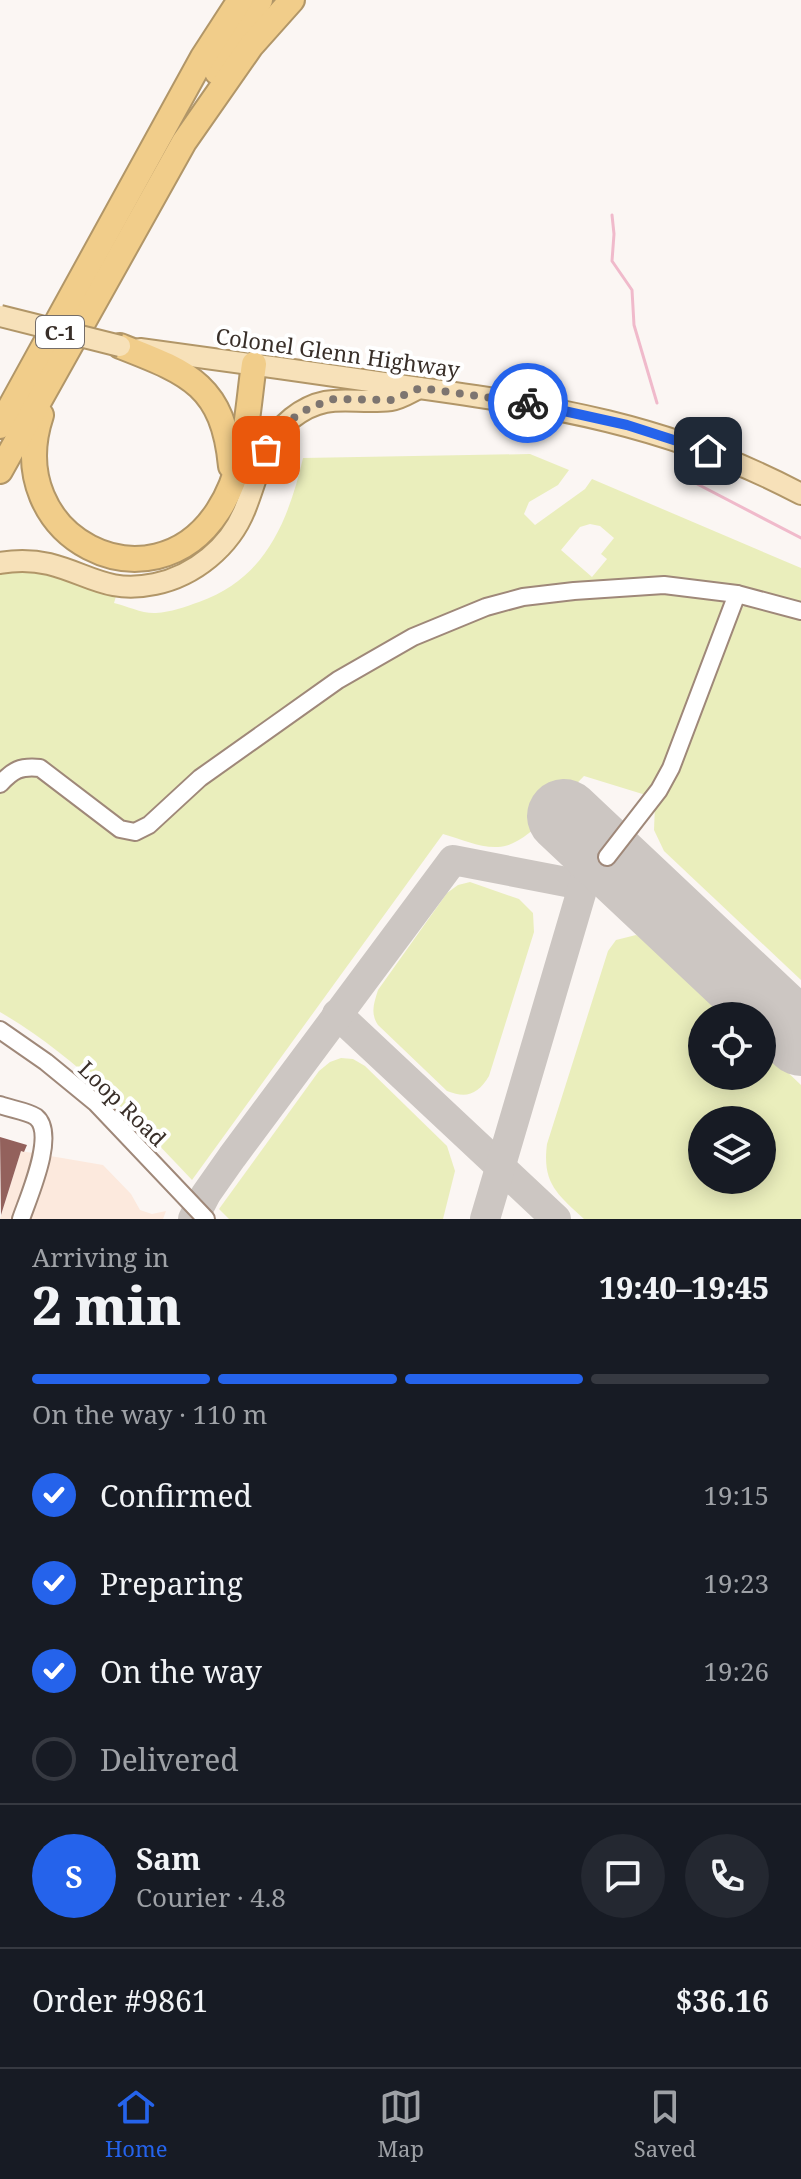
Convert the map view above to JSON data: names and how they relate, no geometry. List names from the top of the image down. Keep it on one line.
{"streets":{"main road":["C-1","Colonel Glenn Highway"],"street":["Loop Road"]},"page":{"heading":["2 min","Arriving in","19:40–19:45"],"panel":["Sam","Courier · 4.8","Order #9861","$36.16"],"bar":"On the way · 110 m","list":[["Confirmed","19:15"],["Preparing","19:23"],["On the way","19:26"],"Delivered"],"round":"S","tabs":["Home","Map","Saved"]}}
